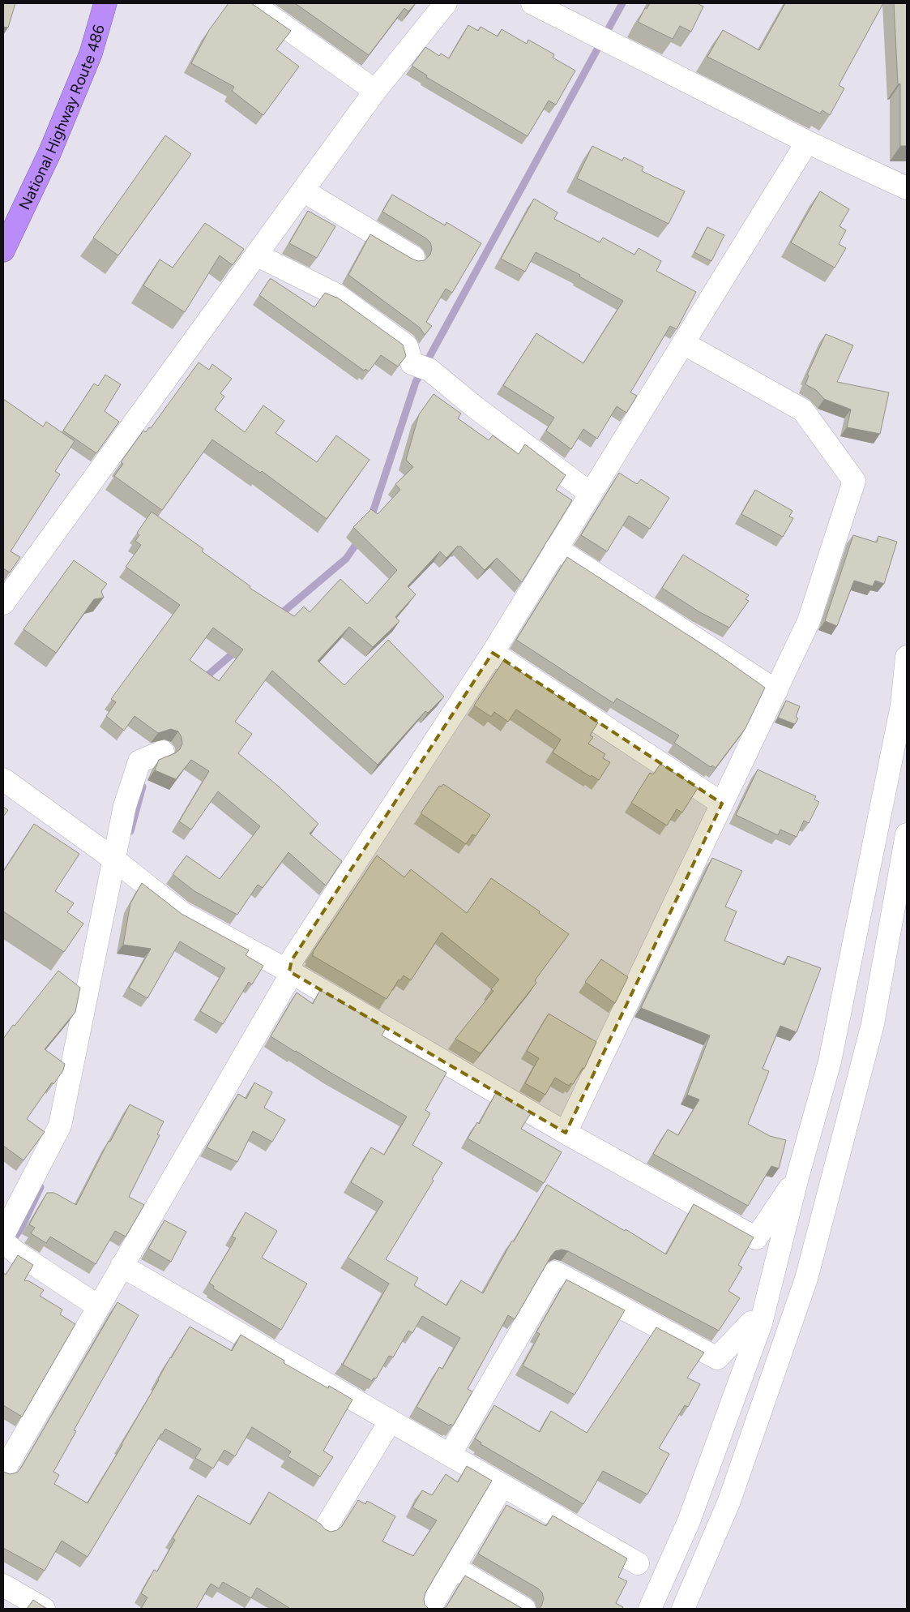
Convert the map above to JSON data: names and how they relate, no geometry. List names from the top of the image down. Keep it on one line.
{"streets":{"highway":["National Highway Route 486"]}}
